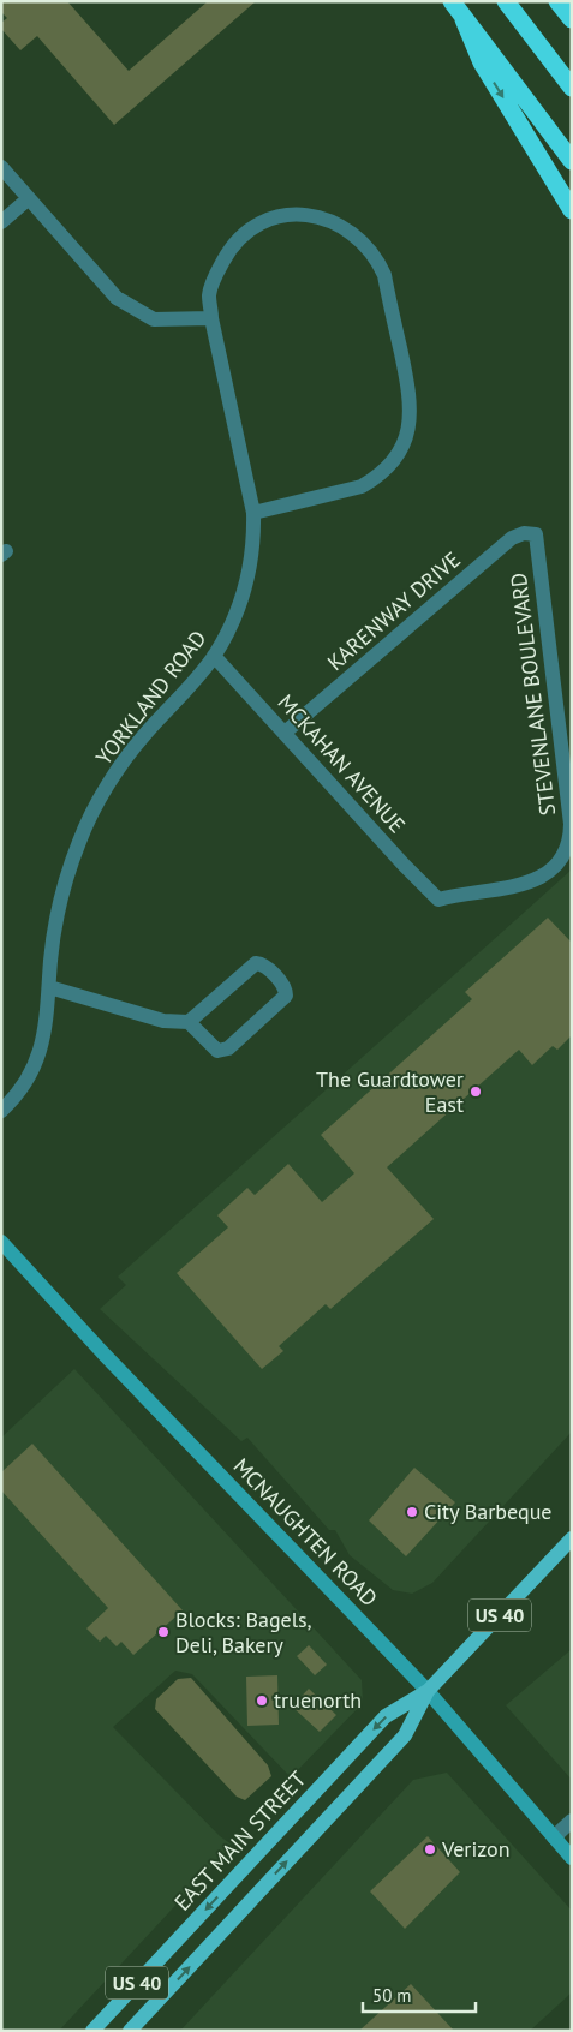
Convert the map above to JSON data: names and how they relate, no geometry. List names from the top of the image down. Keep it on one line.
{"streets":{"main road":["US 40","EAST MAIN STREET"],"street":["KARENWAY DRIVE","STEVENLANE BOULEVARD","YORKLAND ROAD","MCKAHAN AVENUE","MCNAUGHTEN ROAD"]},"crossings":[["KARENWAY DRIVE","STEVENLANE BOULEVARD"],["KARENWAY DRIVE","MCKAHAN AVENUE"],["STEVENLANE BOULEVARD","MCKAHAN AVENUE"],["YORKLAND ROAD","MCKAHAN AVENUE"],["MCNAUGHTEN ROAD","EAST MAIN STREET"]],"places":["The Guardtower East","City Barbeque","Blocks: Bagels, Deli, Bakery","truenorth","Verizon"],"scale_bar":"50 m"}
